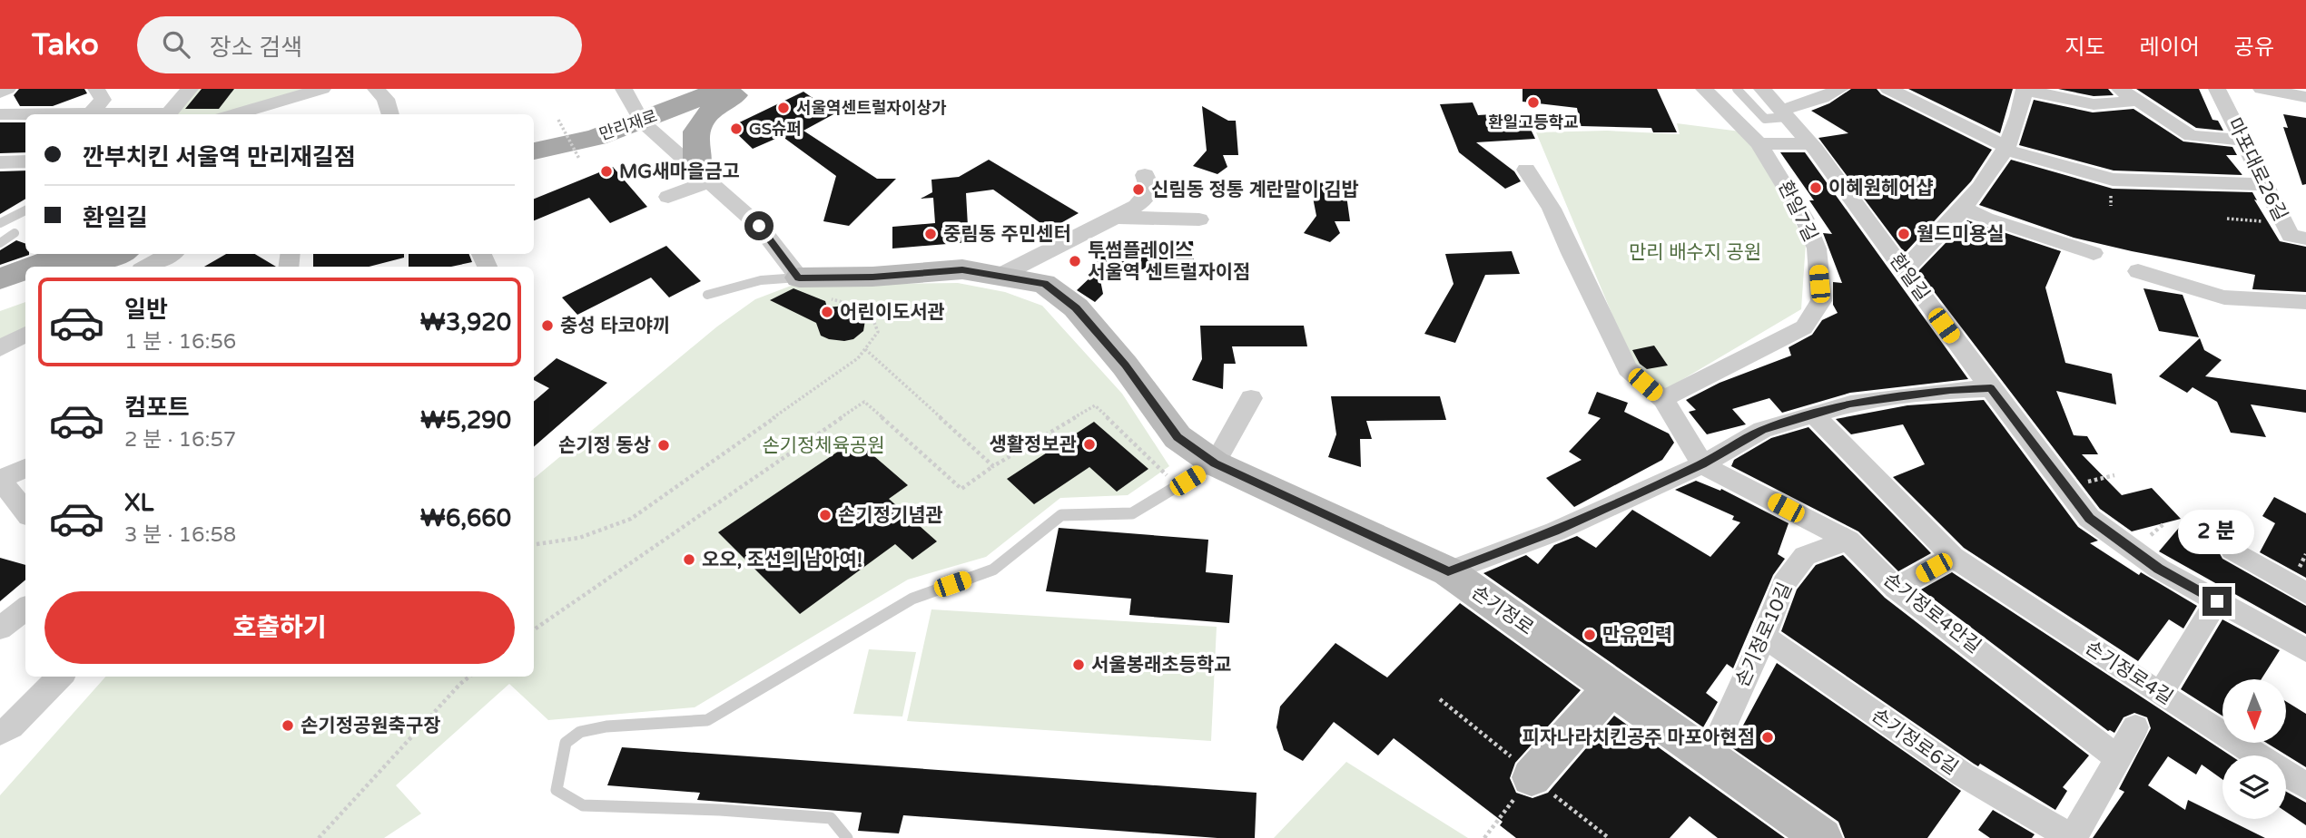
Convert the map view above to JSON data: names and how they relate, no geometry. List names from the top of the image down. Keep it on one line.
{"streets":{"main road":["만리재로"],"street":["마포대로26길","환일7길","환일길","손기정로","손기정로4안길","손기정로10길","손기정로4길","손기정로6길"]},"crossings":[["손기정로","손기정로10길"],["손기정로4안길","손기정로10길"],["손기정로4안길","손기정로6길"],["손기정로10길","손기정로6길"]],"parks":["만리 배수지 공원","손기정체육공원"],"places":["환일고등학교","서울역센트럴자이상가","GS슈퍼","MG새마을금고","이혜원헤어샵","신림동 정통 계란말이 김밥","중림동 주민센터","월드미용실","투썸플레이스 서울역 센트럴자이점","어린이도서관","충성 타코야끼","생활정보관","손기정 동상","손기정기념관","오오, 조선의 남아여!","만유인력","서울봉래초등학교","손기정공원축구장","피자나라치킨공주 마포아현점"],"north":"bottom","page":{"header":"Tako","search":"장소 검색","nav":["지도","레이어","공유"],"banner":["깐부치킨 서울역 만리재길점","환일길"],"list":[{"name":"일반","note":"1 분 · 16:56","value":"₩3,920"},{"name":"컴포트","note":"2 분 · 16:57","value":"₩5,290"},{"name":"XL","note":"3 분 · 16:58","value":"₩6,660"}],"bubble":"2 분","buttons":"호출하기"}}
